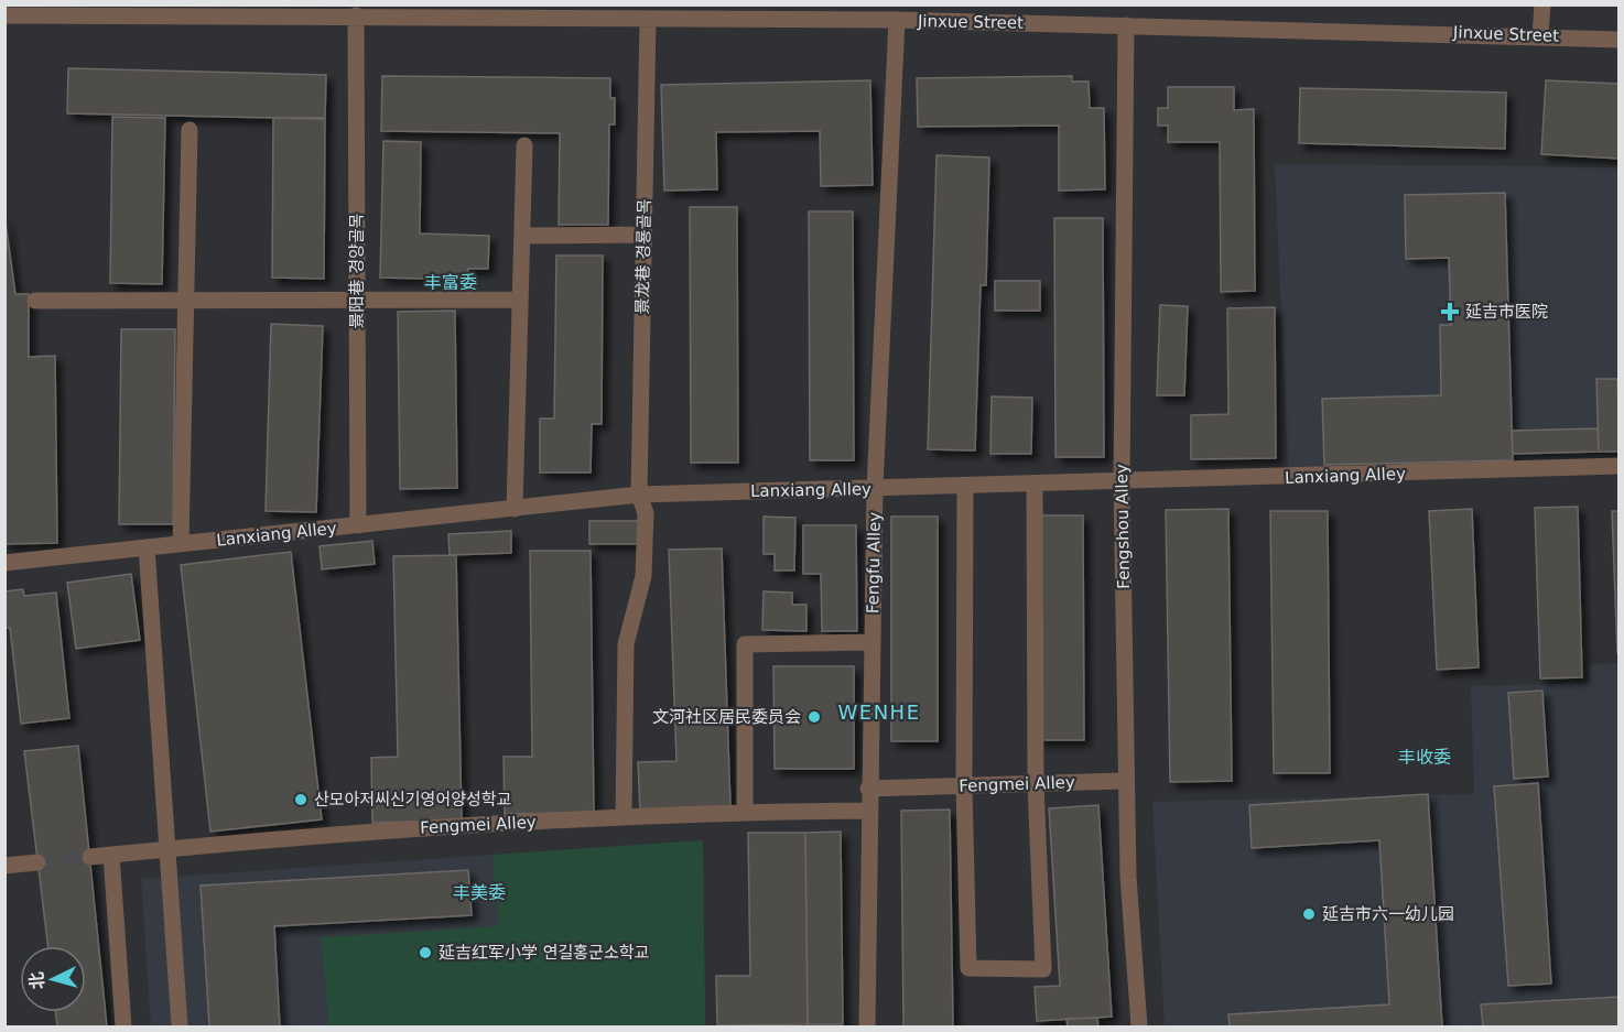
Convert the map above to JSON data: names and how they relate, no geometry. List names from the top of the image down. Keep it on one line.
{"streets":{"street":["Jinxue Street","景龙巷 경룡골목","景阳巷 경양골목","Lanxiang Alley","Fengshou Alley","Fengfu Alley","Fengmei Alley"]},"crossings":[["Jinxue Street","景龙巷 경룡골목"],["Jinxue Street","景阳巷 경양골목"],["Jinxue Street","Fengshou Alley"],["Jinxue Street","Fengfu Alley"],["景龙巷 경룡골목","Lanxiang Alley"],["景龙巷 경룡골목","Fengmei Alley"],["景阳巷 경양골목","Lanxiang Alley"],["Lanxiang Alley","Fengshou Alley"],["Lanxiang Alley","Fengfu Alley"],["Fengshou Alley","Fengmei Alley"],["Fengfu Alley","Fengmei Alley"]],"districts":["丰富委","WENHE","丰收委","丰美委"],"places":{"health":["延吉市医院"],"other":["文河社区居民委员会","산모아저씨신기영어양성학교","延吉市六一幼儿园","延吉红军小学 연길홍군소학교"]},"north":"left"}
